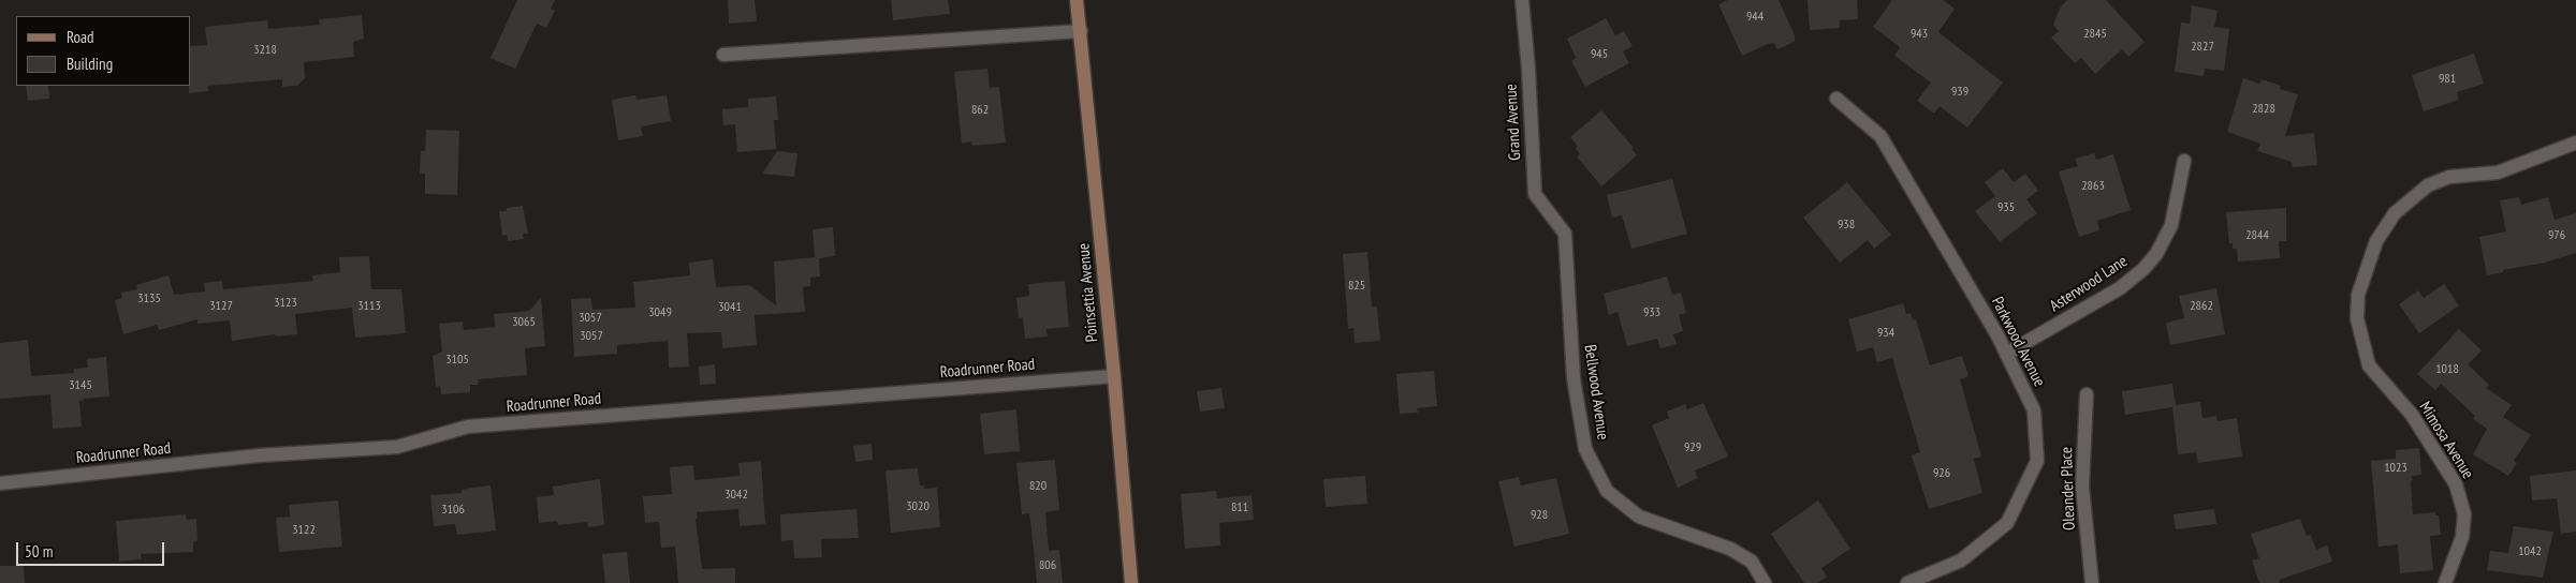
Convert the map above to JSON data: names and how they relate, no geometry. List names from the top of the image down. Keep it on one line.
{"streets":{"street":["Grand Avenue","Asterwood Lane","Poinsettia Avenue","Parkwood Avenue","Roadrunner Road","Bellwood Avenue","Mimosa Avenue","Oleander Place"]},"crossings":[["Grand Avenue","Bellwood Avenue"],["Asterwood Lane","Parkwood Avenue"],["Poinsettia Avenue","Roadrunner Road"]],"house_numbers":["944","943","2845","2827","3218","945","981","939","2828","862","2863","935","938","2844","976","825","3135","3123","3127","3113","2862","3041","3049","933","3057","3065","934","3057","3105","1018","3145","929","1023","926","820","3042","3020","811","3106","928","3122","1042","806"],"legend":["Road","Building"],"scale_bar":"50 m"}
